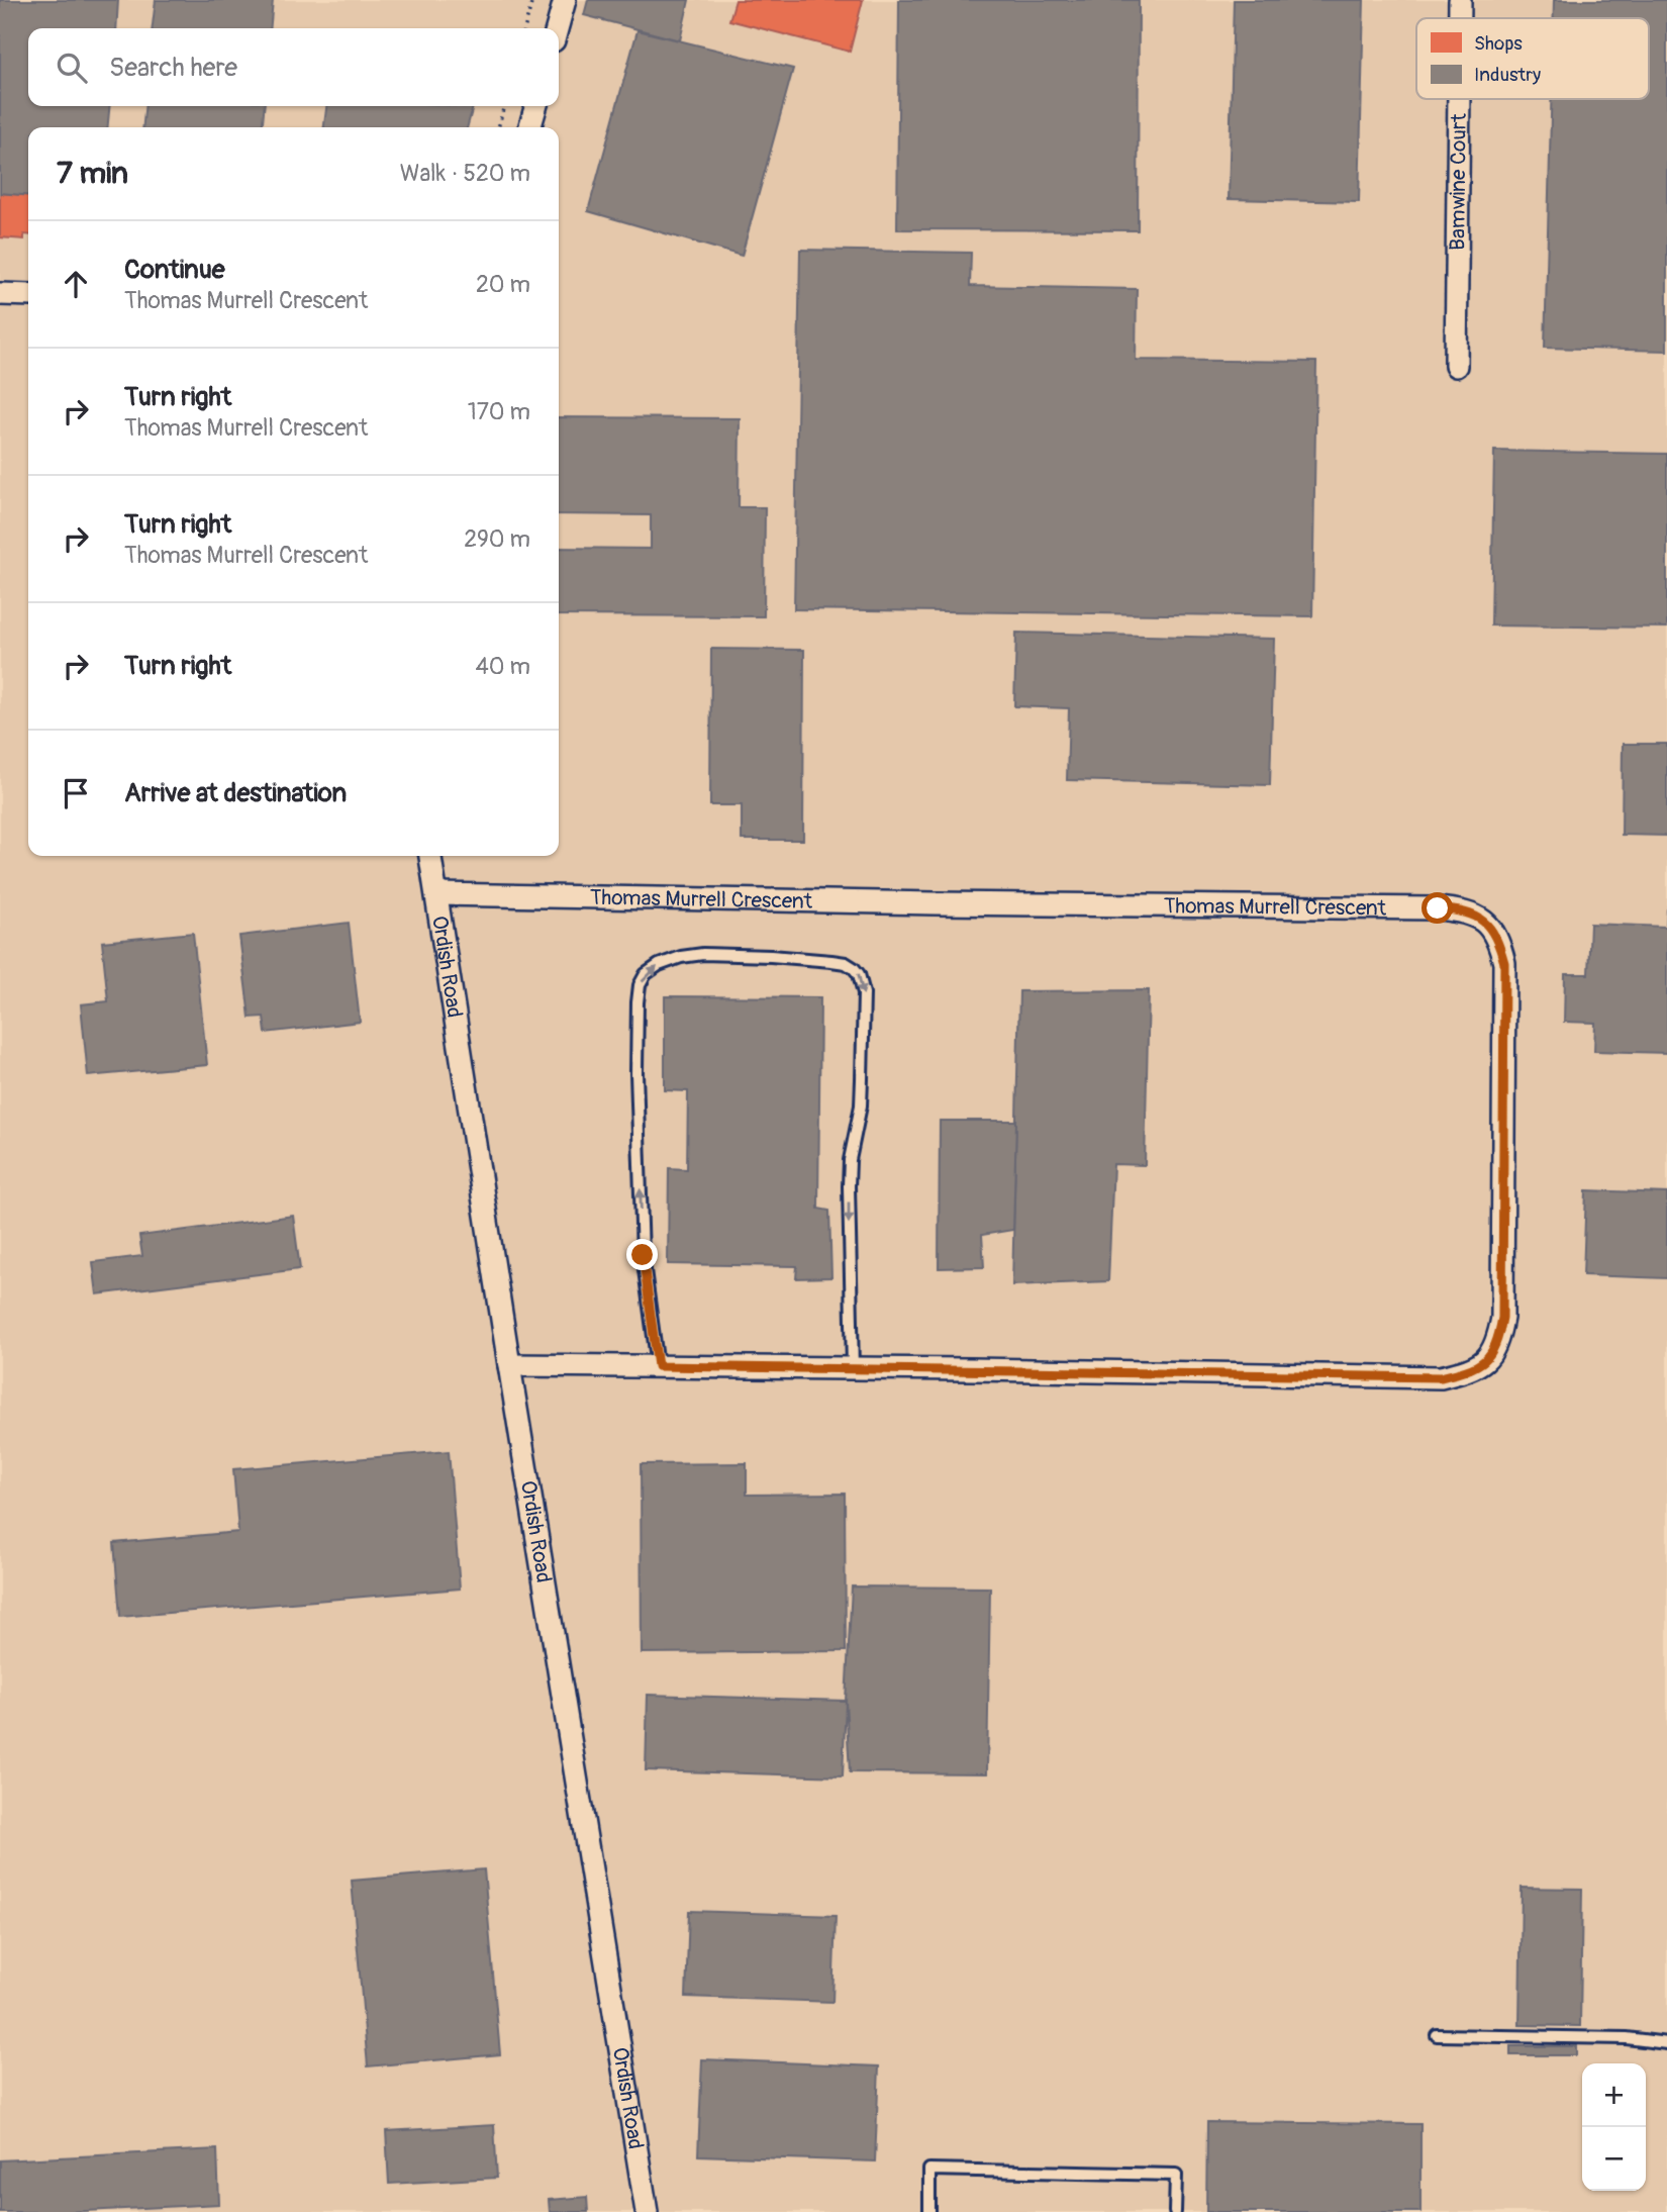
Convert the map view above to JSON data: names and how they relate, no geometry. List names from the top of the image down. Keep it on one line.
{"streets":{"street":["Bamwine Court","Thomas Murrell Crescent","Ordish Road"]},"crossings":[["Thomas Murrell Crescent","Ordish Road"]],"legend":["Shops","Industry"],"page":{"search":"Search here","heading":["7 min","Walk · 520 m"],"list":[["Continue","Thomas Murrell Crescent","20 m"],["Turn right","Thomas Murrell Crescent","170 m"],["Turn right","Thomas Murrell Crescent","290 m"],["Turn right","40 m"],"Arrive at destination"],"map_buttons":["+","−"]}}
